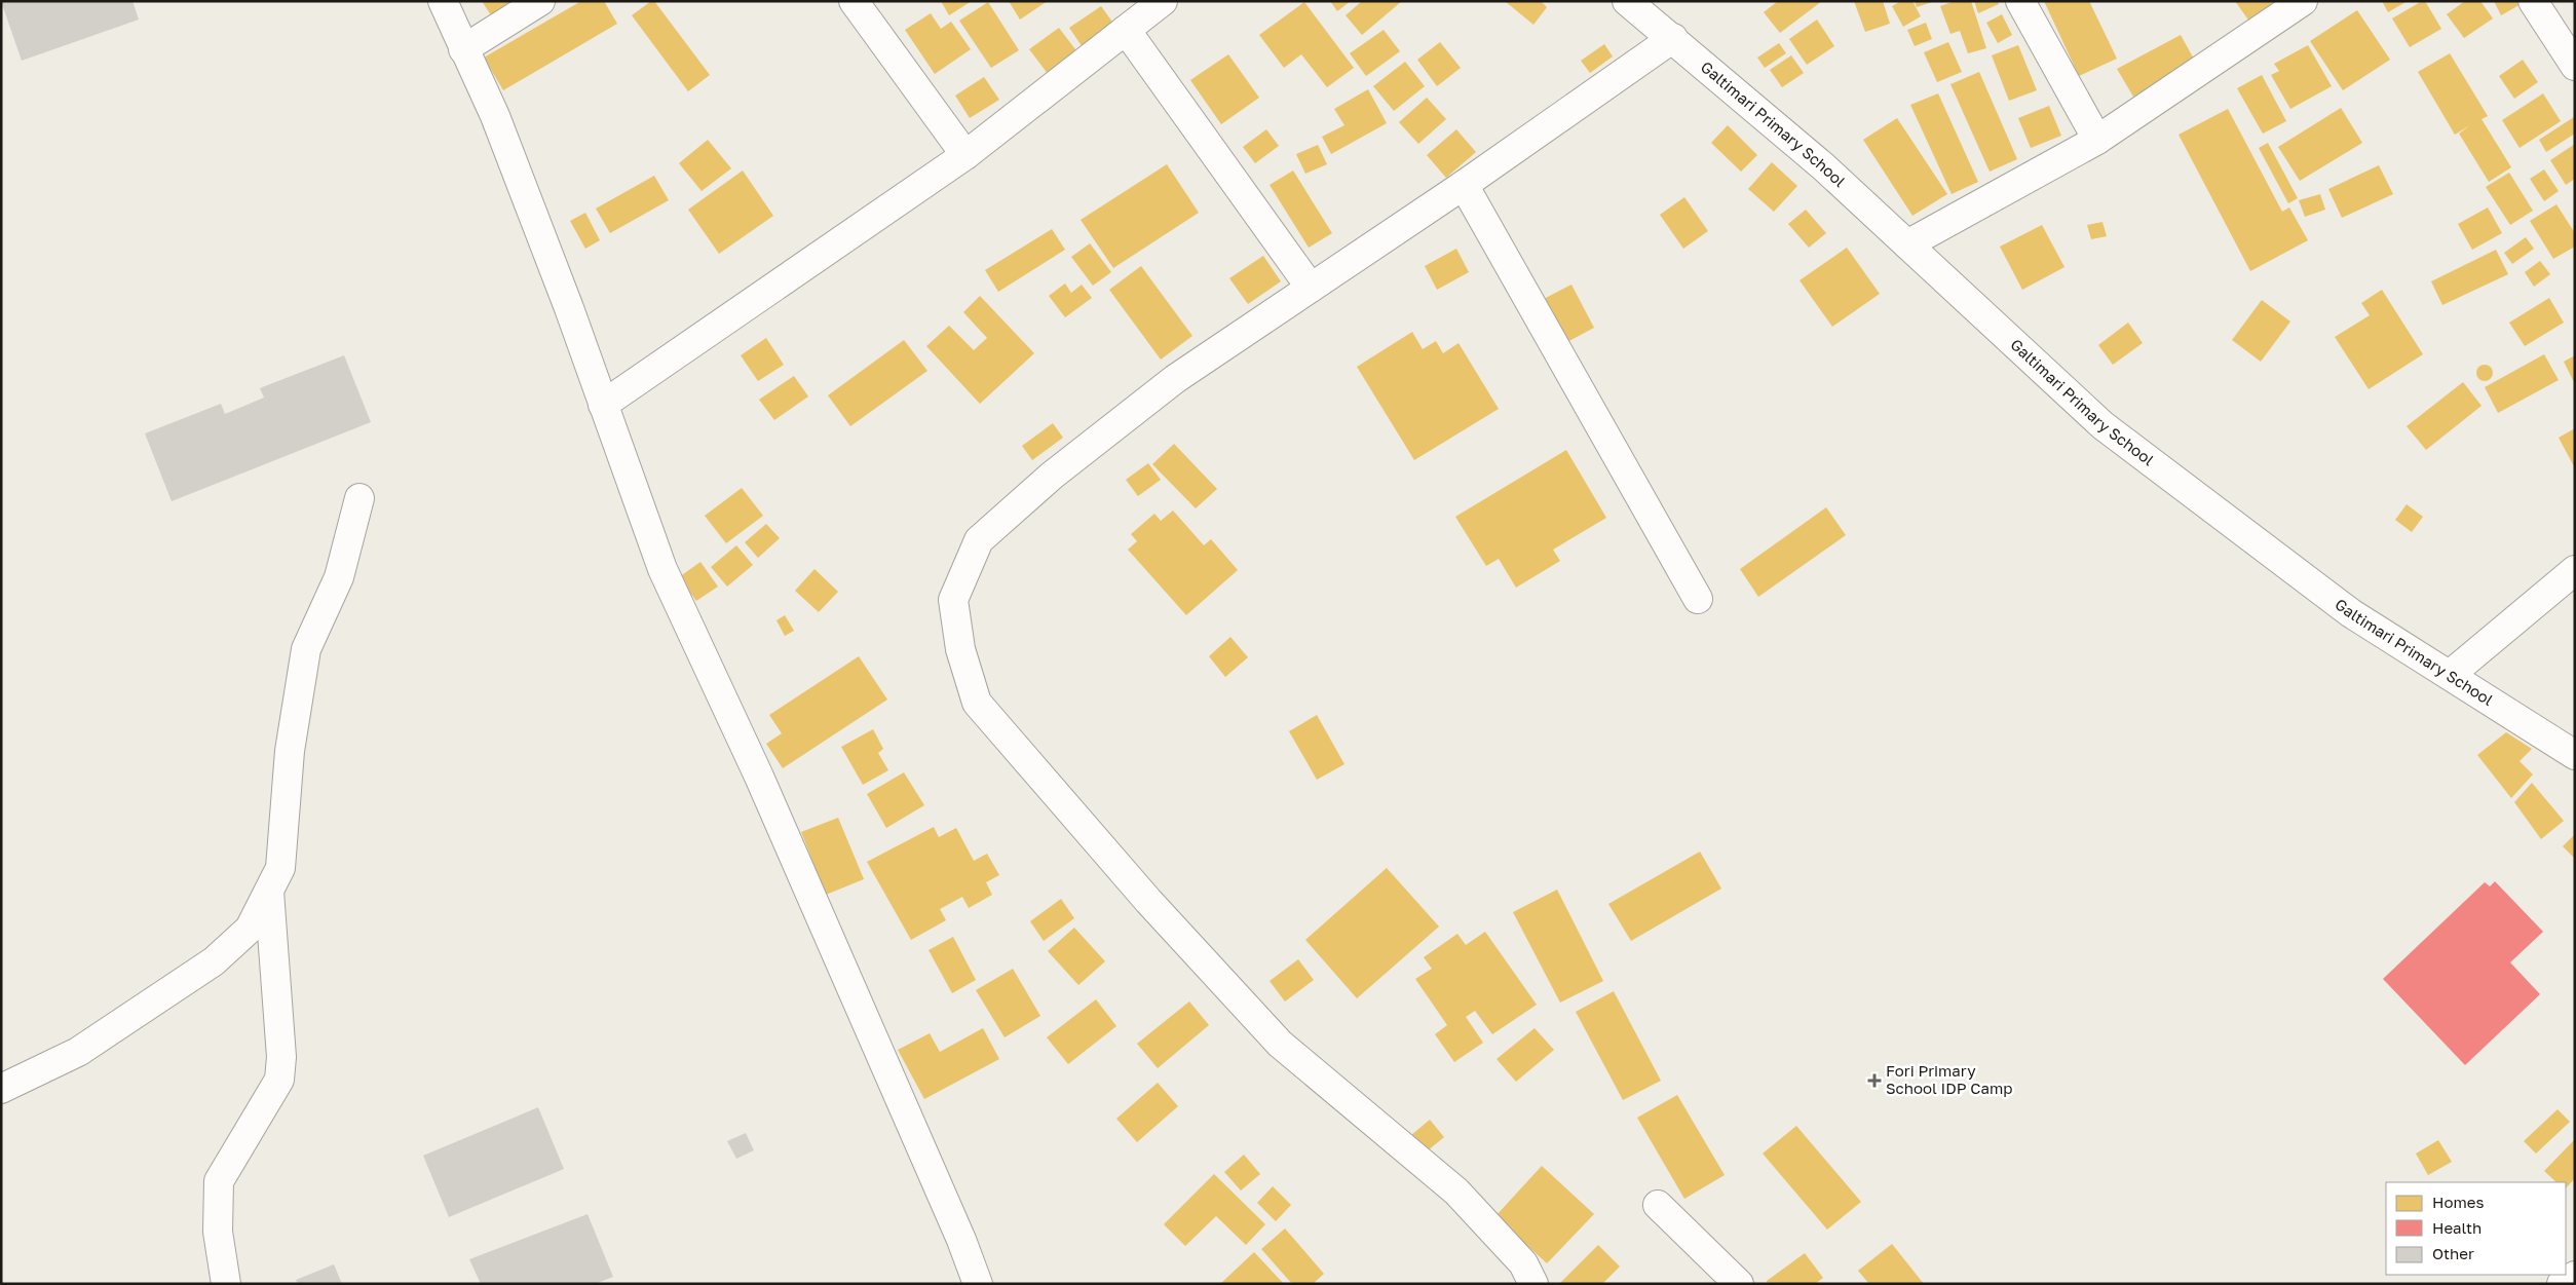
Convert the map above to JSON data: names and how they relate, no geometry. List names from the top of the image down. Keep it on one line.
{"streets":{"street":["Galtimari Primary School"]},"places":{"health":["Fori Primary School IDP Camp"]},"legend":["Homes","Health","Other"]}
